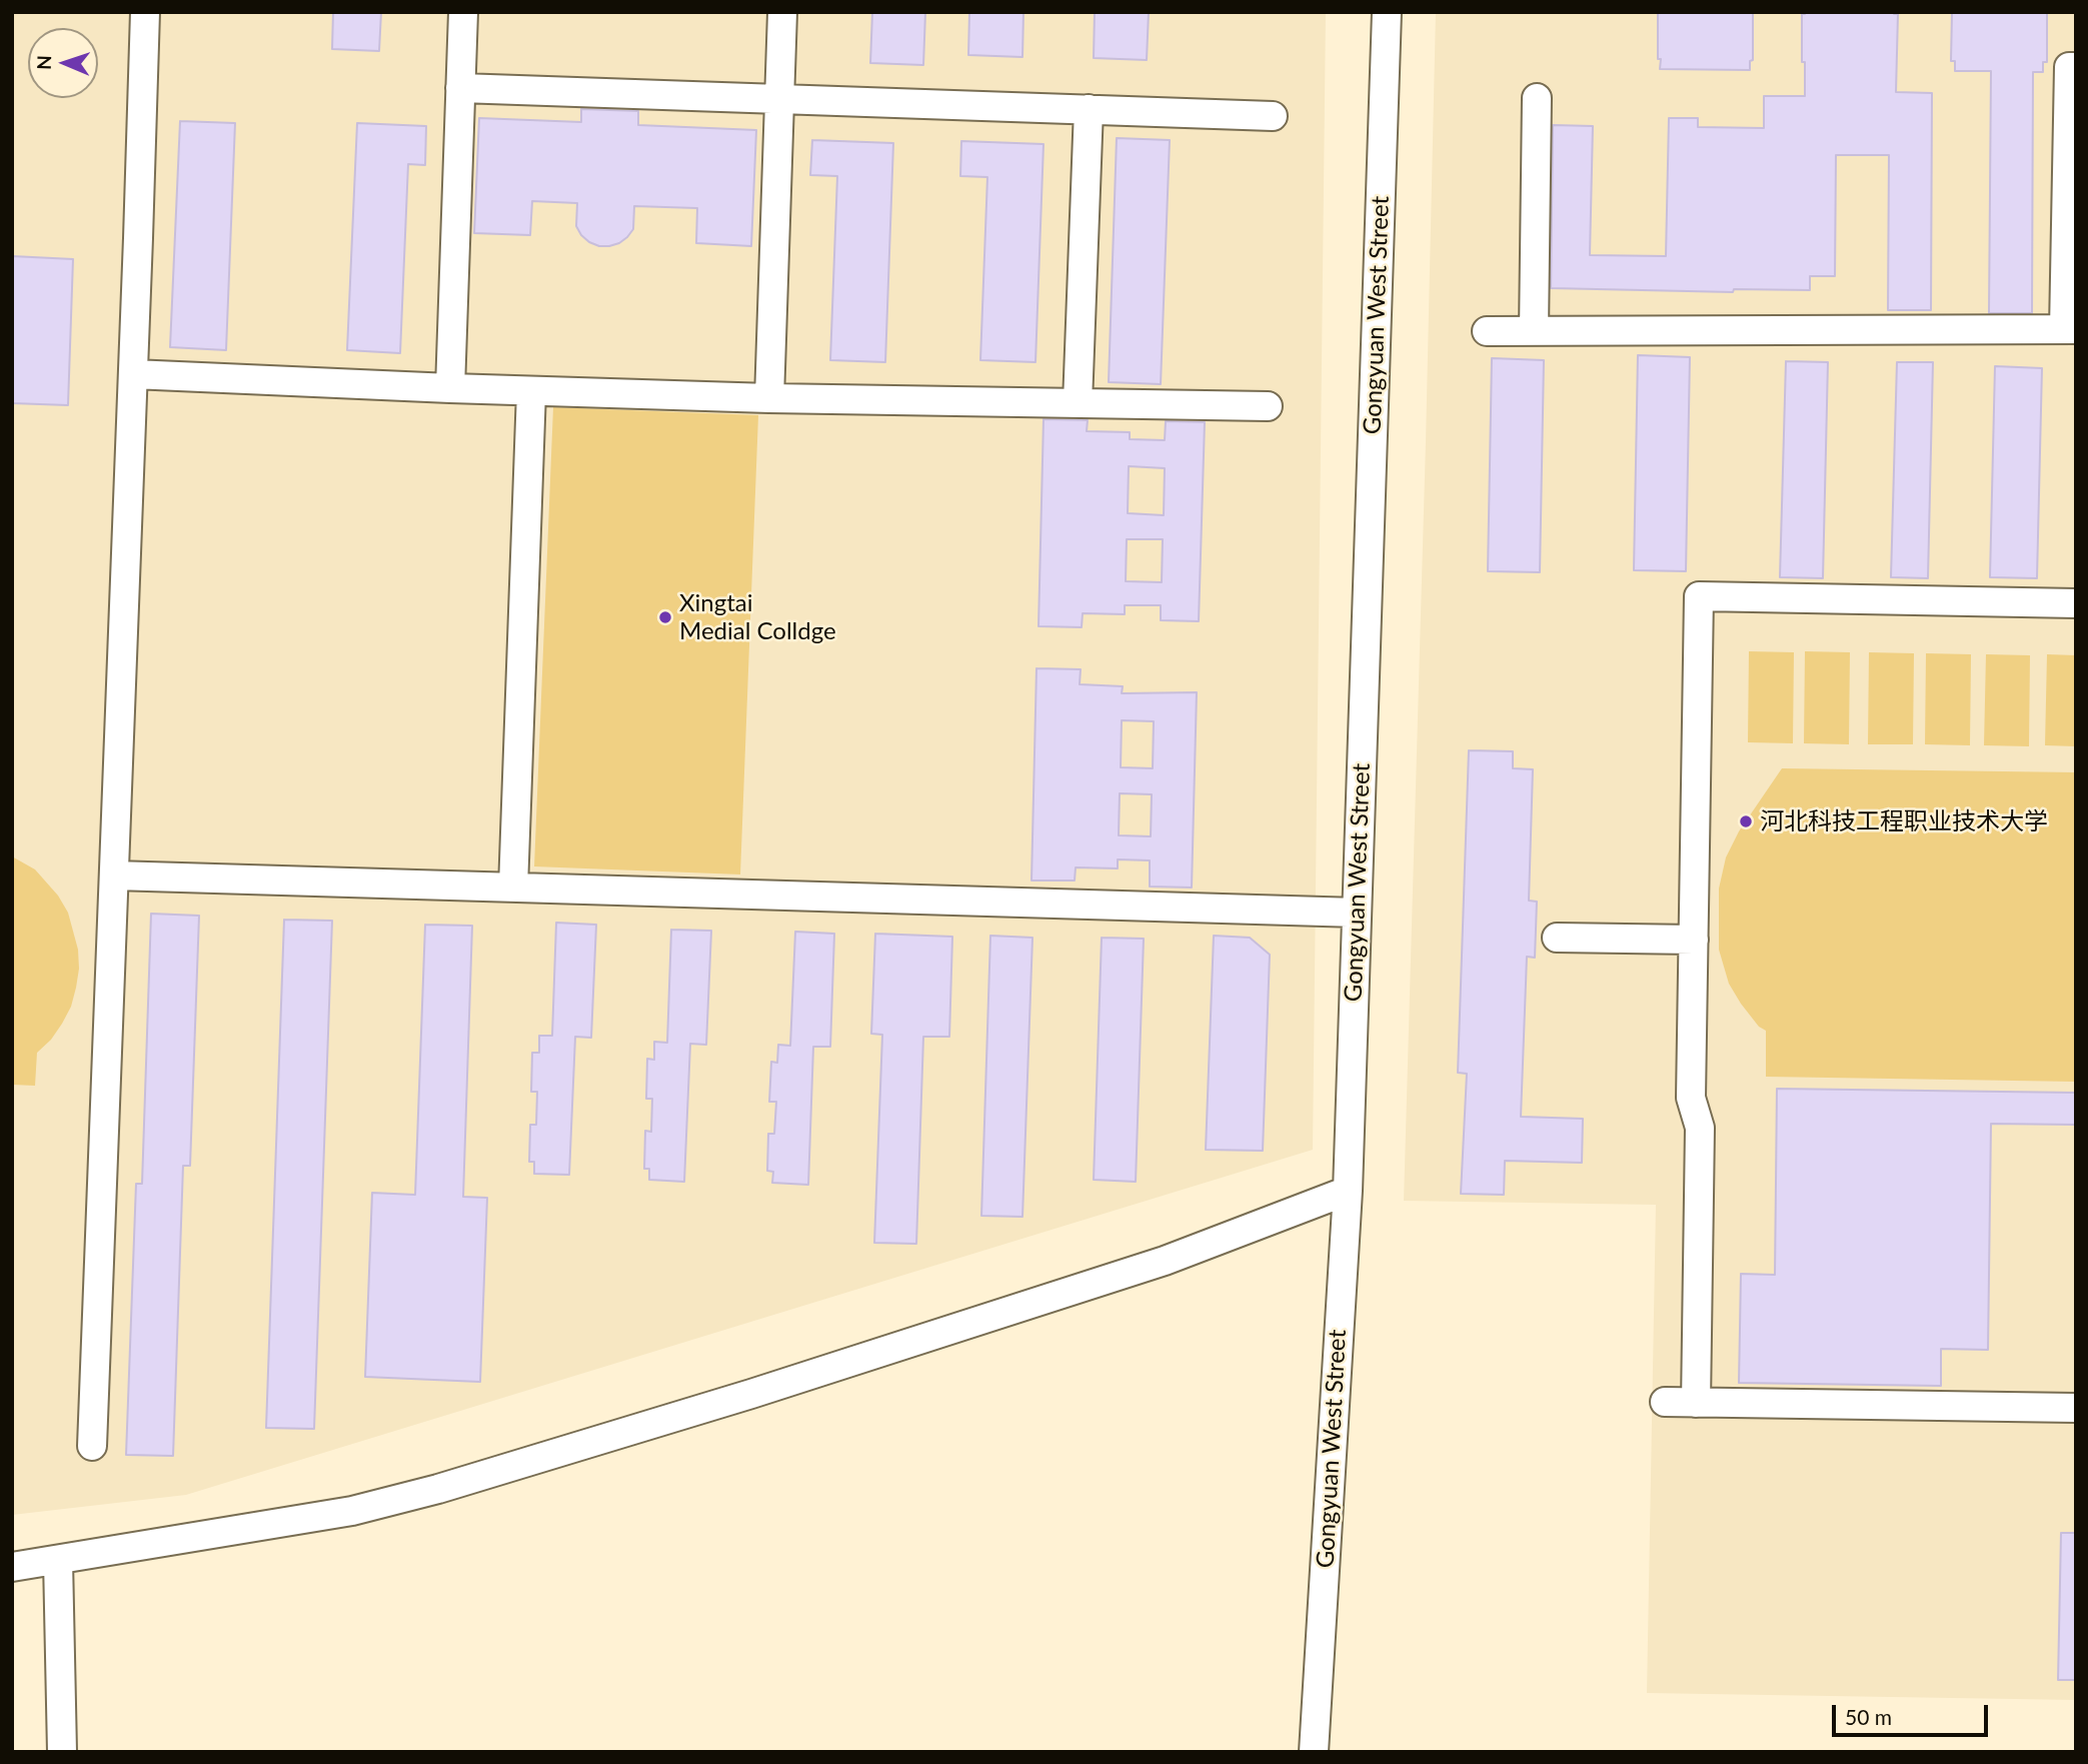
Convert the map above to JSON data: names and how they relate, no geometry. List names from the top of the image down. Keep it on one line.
{"streets":{"street":["Gongyuan West Street"]},"places":["Xingtai Medial Colldge","河北科技工程职业技术大学"],"scale_bar":"50 m","north":"left"}
